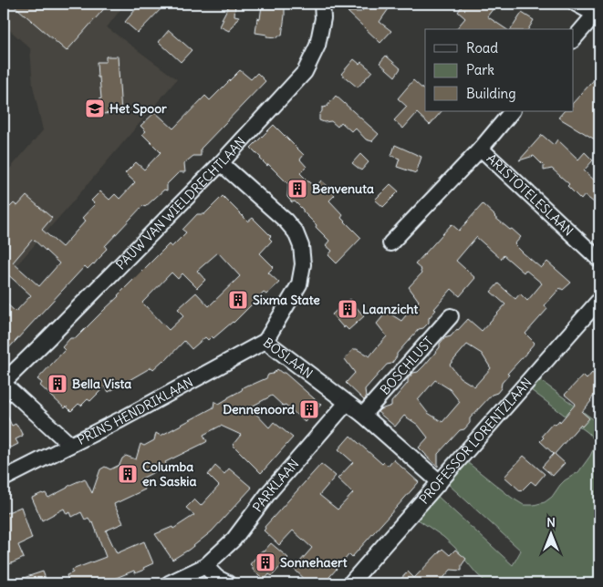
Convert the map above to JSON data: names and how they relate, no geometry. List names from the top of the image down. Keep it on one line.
{"streets":{"street":["ARISTOTELESLAAN","PAUW VAN WIELDRECHTLAAN","BOSLAAN","BOSCHLUST","PRINS HENDRIKLAAN","PROFESSOR LORENTZLAAN","PARKLAAN"]},"crossings":[["PAUW VAN WIELDRECHTLAAN","BOSLAAN"],["BOSLAAN","BOSCHLUST"],["BOSLAAN","PRINS HENDRIKLAAN"],["BOSLAAN","PROFESSOR LORENTZLAAN"],["BOSLAAN","PARKLAAN"]],"places":{"school or university":["Het Spoor"],"building":["Benvenuta","Sixma State","Laanzicht","Bella Vista","Dennenoord","Columba en Saskia","Sonnehaert"]},"legend":["Road","Park","Building"],"north":"top"}
